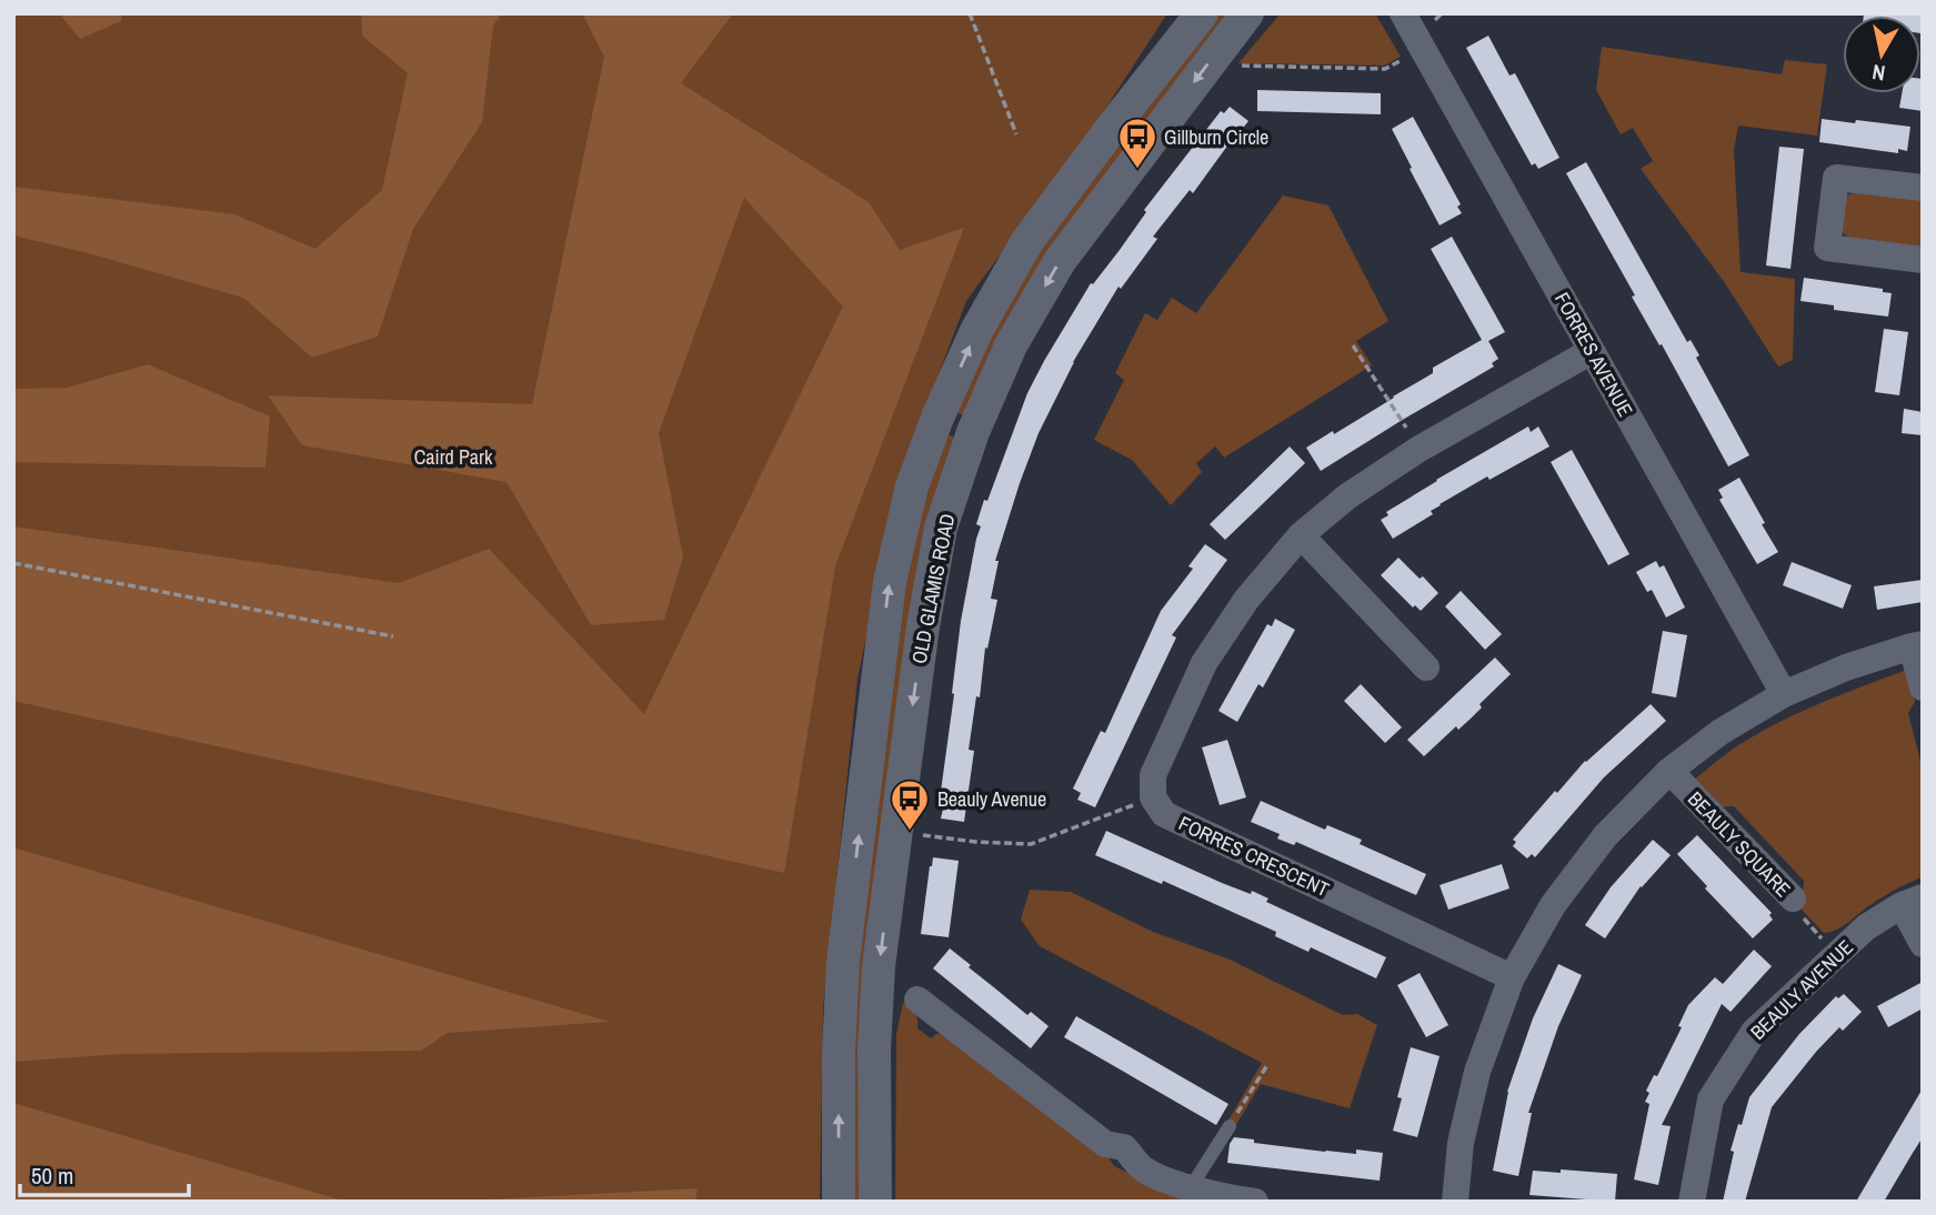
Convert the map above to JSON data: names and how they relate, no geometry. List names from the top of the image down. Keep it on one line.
{"streets":{"street":["FORRES AVENUE","OLD GLAMIS ROAD","BEAULY SQUARE","FORRES CRESCENT","BEAULY AVENUE"]},"crossings":[["BEAULY SQUARE","BEAULY AVENUE"]],"parks":["Caird Park"],"places":{"bus stop":["Gillburn Circle","Beauly Avenue"]},"scale_bar":"50 m","north":"bottom"}
